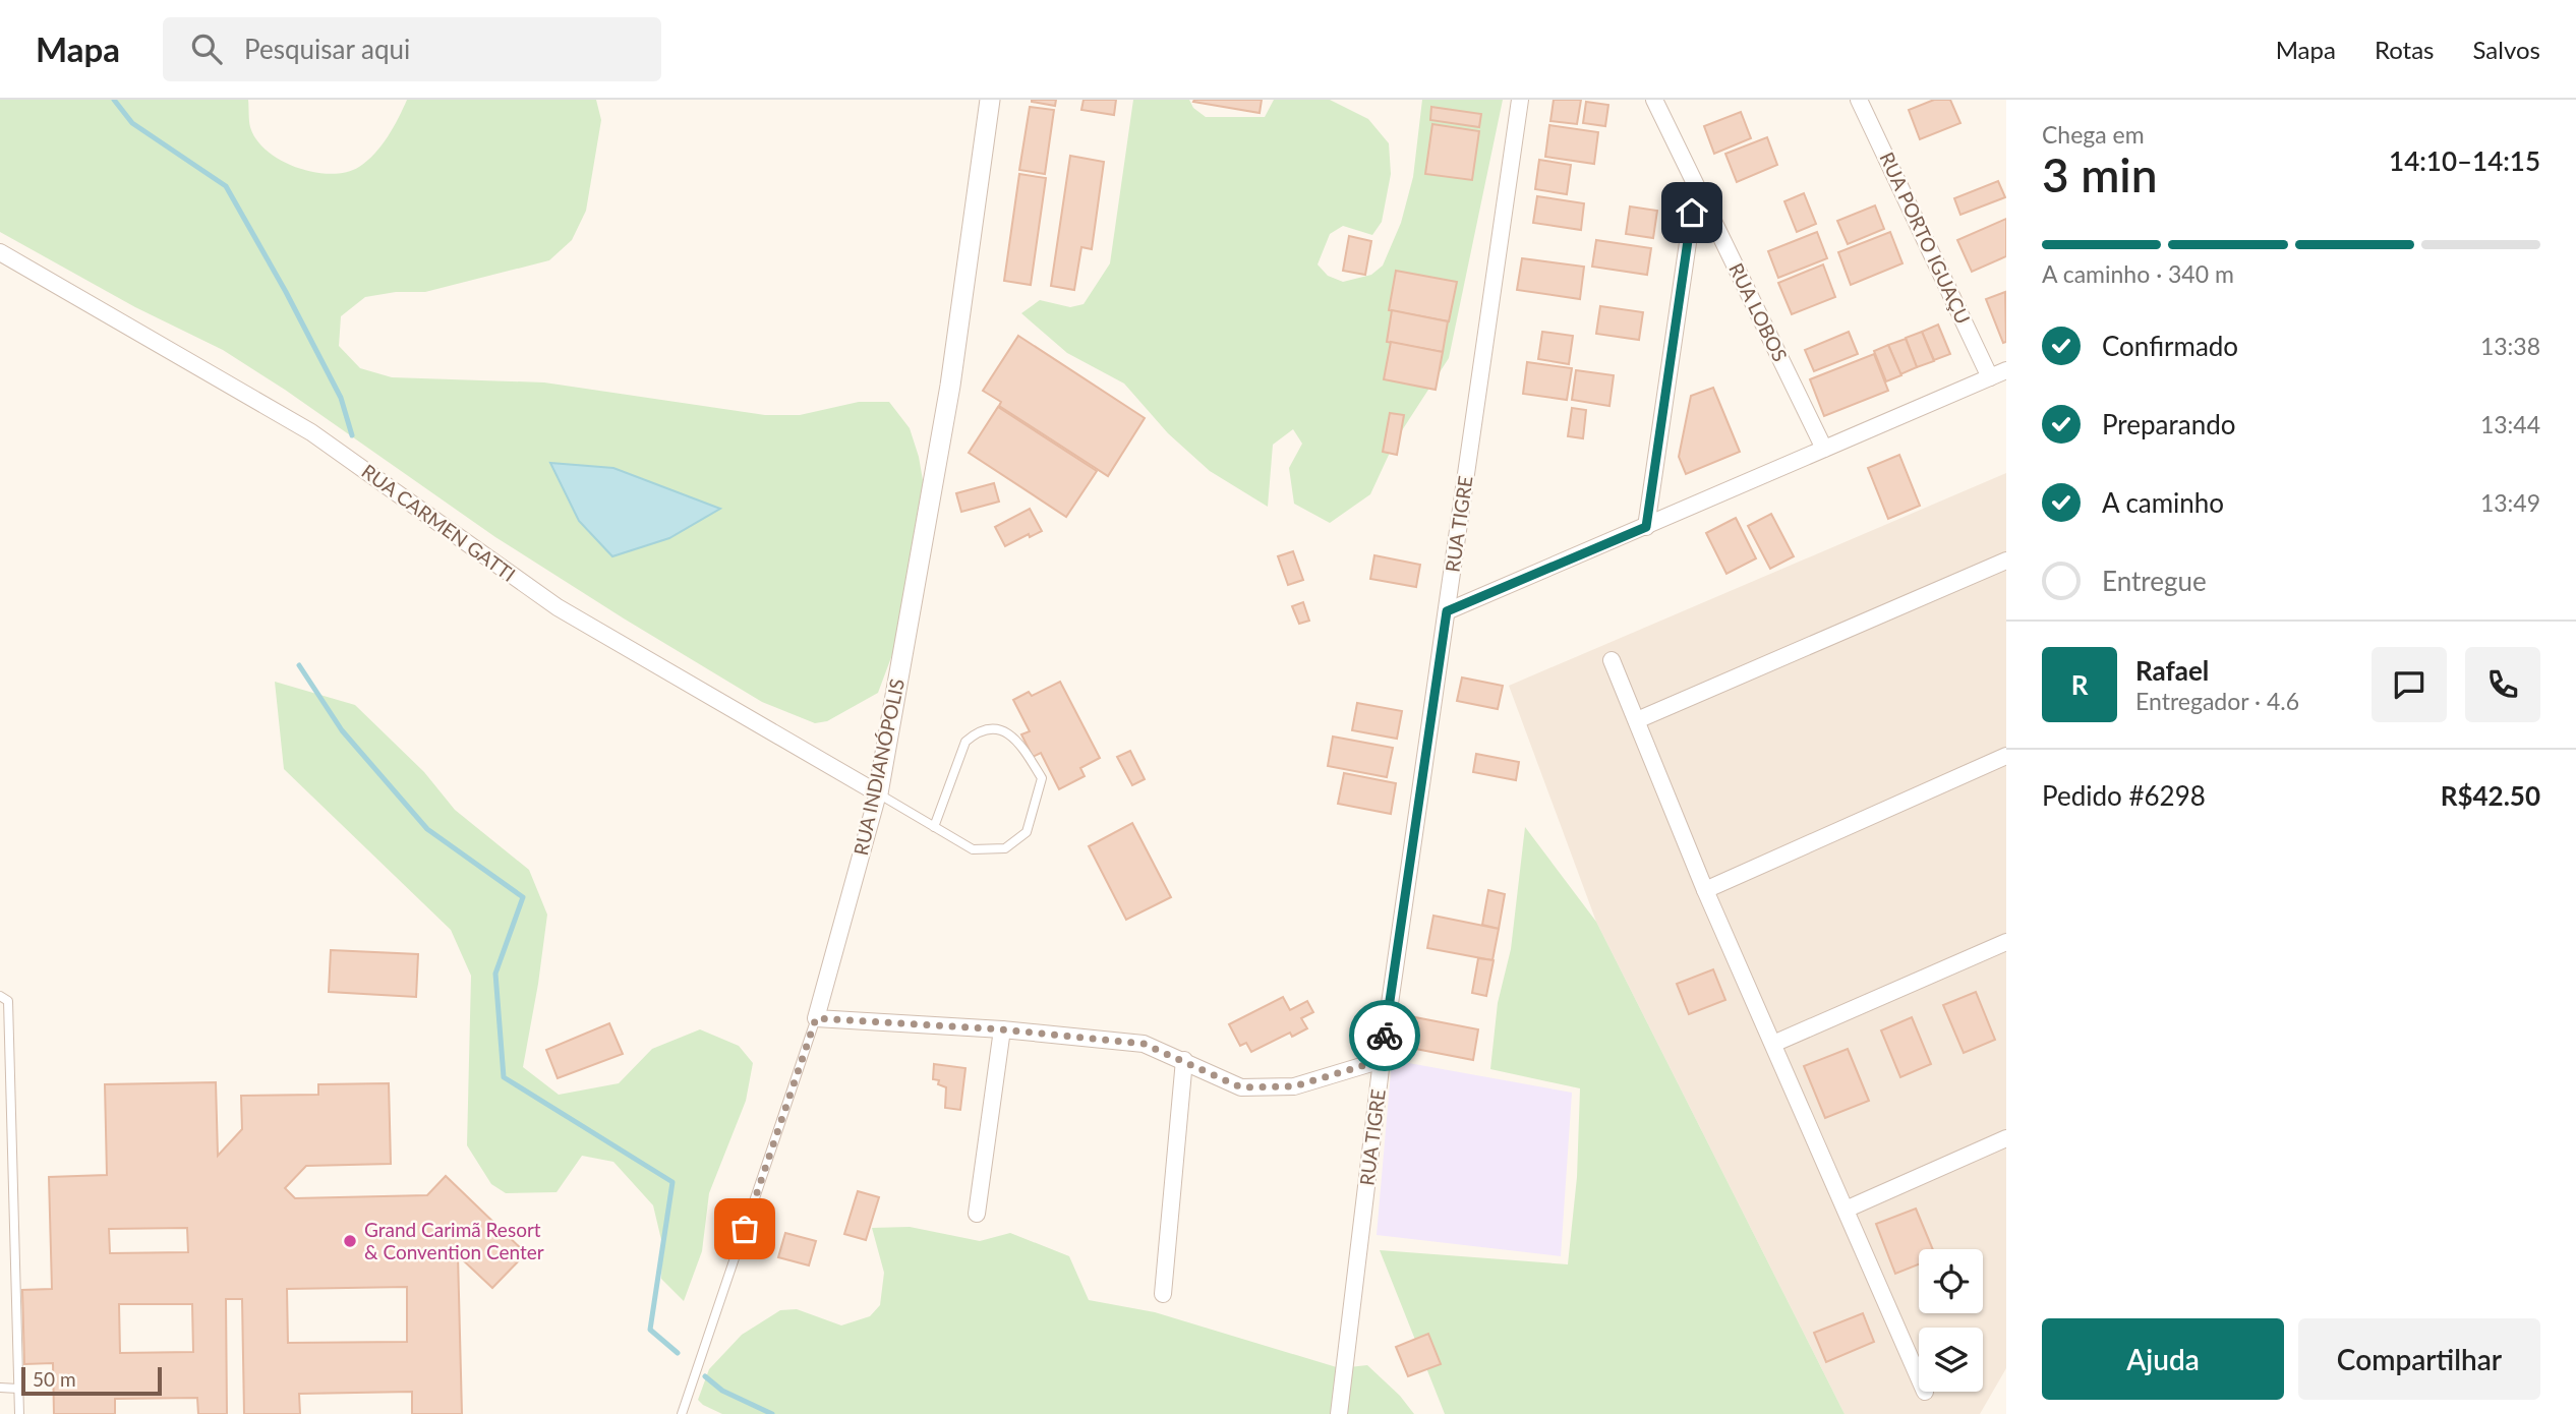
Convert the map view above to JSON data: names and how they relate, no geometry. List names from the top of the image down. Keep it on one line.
{"streets":{"street":["RUA PORTO IGUAÇU","RUA LOBOS","RUA CARMEN GATTI","RUA TIGRE","RUA INDIANÓPOLIS"]},"crossings":[["RUA CARMEN GATTI","RUA INDIANÓPOLIS"]],"places":["Grand Carimã Resort & Convention Center"],"scale_bar":"50 m","page":{"header":"Mapa","search":"Pesquisar aqui","nav":["Mapa","Rotas","Salvos"],"heading":["3 min","Chega em","14:10–14:15"],"panel":["Rafael","Entregador · 4.6","Pedido #6298","R$42.50"],"bar":"A caminho · 340 m","list":[["Confirmado","13:38"],["Preparando","13:44"],["A caminho","13:49"],"Entregue"],"round":"R","buttons":["Ajuda","Compartilhar"],"scale":"50 m"}}
